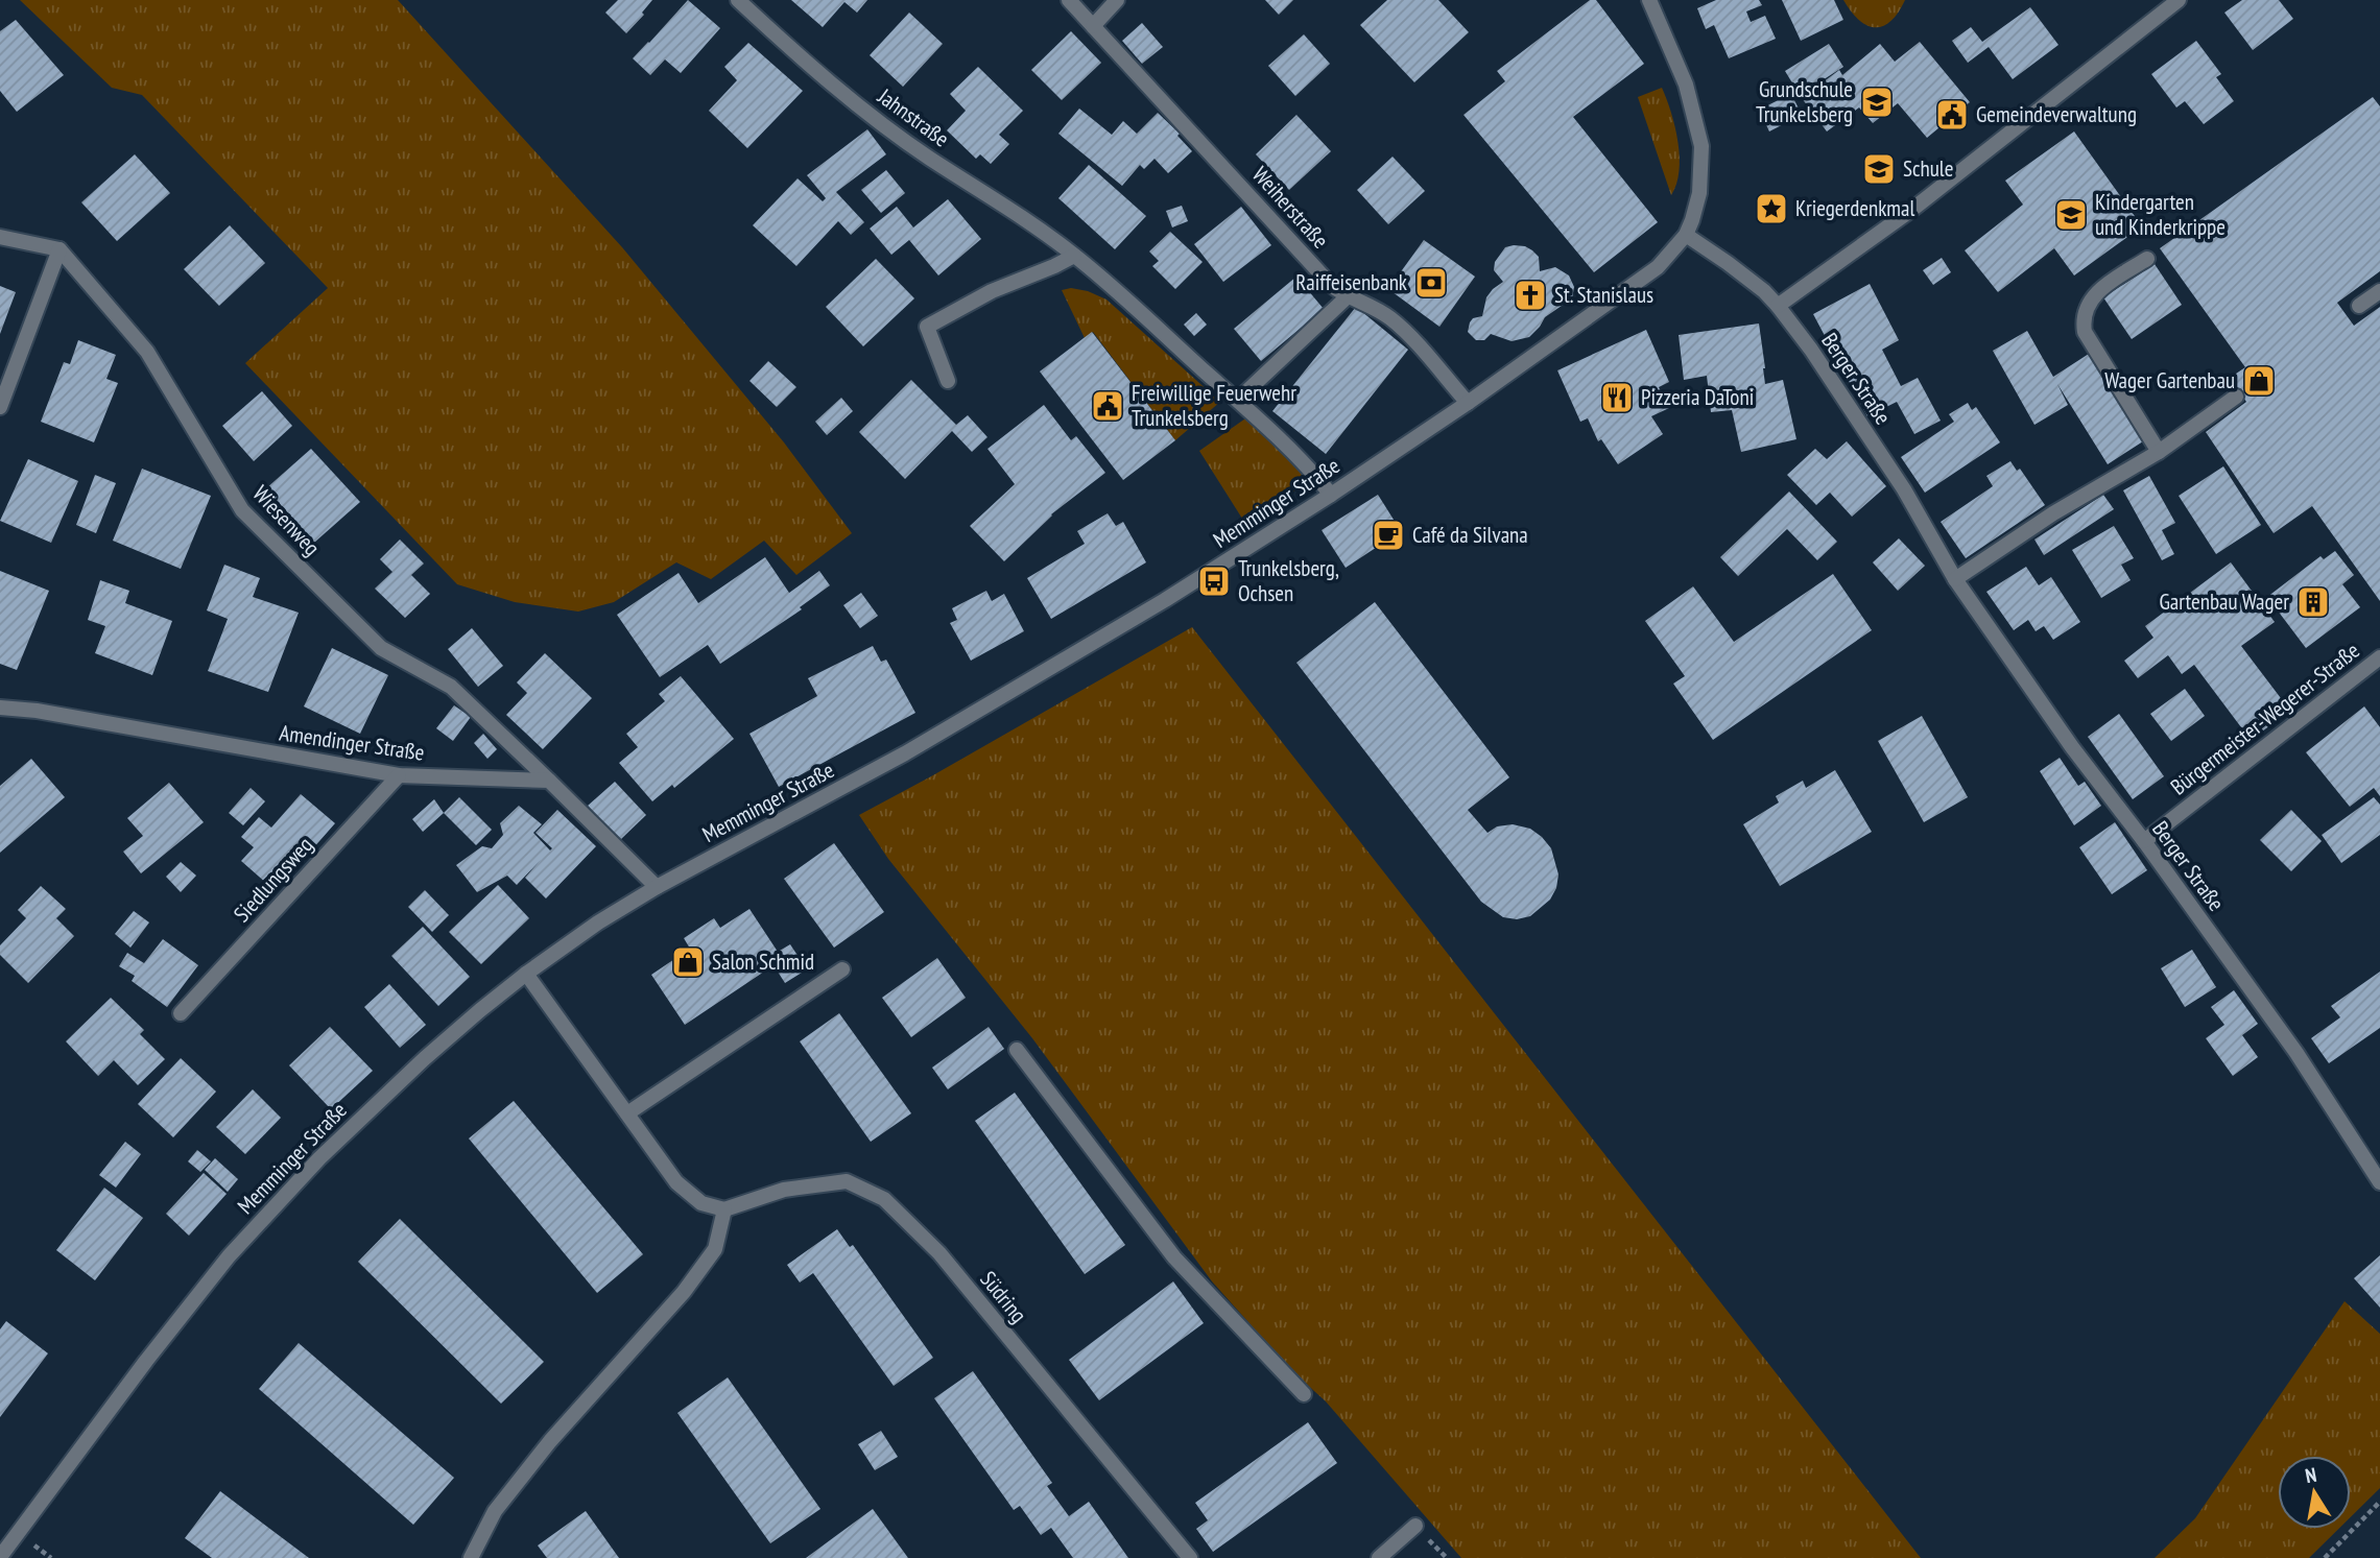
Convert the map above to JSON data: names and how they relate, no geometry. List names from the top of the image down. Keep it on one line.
{"streets":{"street":["Jahnstraße","Weiherstraße","Berger Straße","Memminger Straße","Wiesenweg","Bürgermeister-Wegerer-Straße","Amendinger Straße","Siedlungsweg","Südring"]},"crossings":[["Jahnstraße","Memminger Straße"],["Weiherstraße","Memminger Straße"],["Berger Straße","Memminger Straße"],["Berger Straße","Bürgermeister-Wegerer-Straße"],["Wiesenweg","Amendinger Straße"],["Amendinger Straße","Siedlungsweg"]],"places":{"school or university":["Grundschule Trunkelsberg","Schule","Kindergarten und Kinderkrippe"],"public building":["Gemeindeverwaltung","Freiwillige Feuerwehr Trunkelsberg"],"place":["Kriegerdenkmal"],"bank":["Raiffeisenbank"],"church":["St. Stanislaus"],"shop":["Wager Gartenbau","Salon Schmid"],"restaurant":["Pizzeria DaToni"],"cafe":["Café da Silvana"],"bus stop":["Trunkelsberg, Ochsen"],"building":["Gartenbau Wager"]},"north":"top"}
